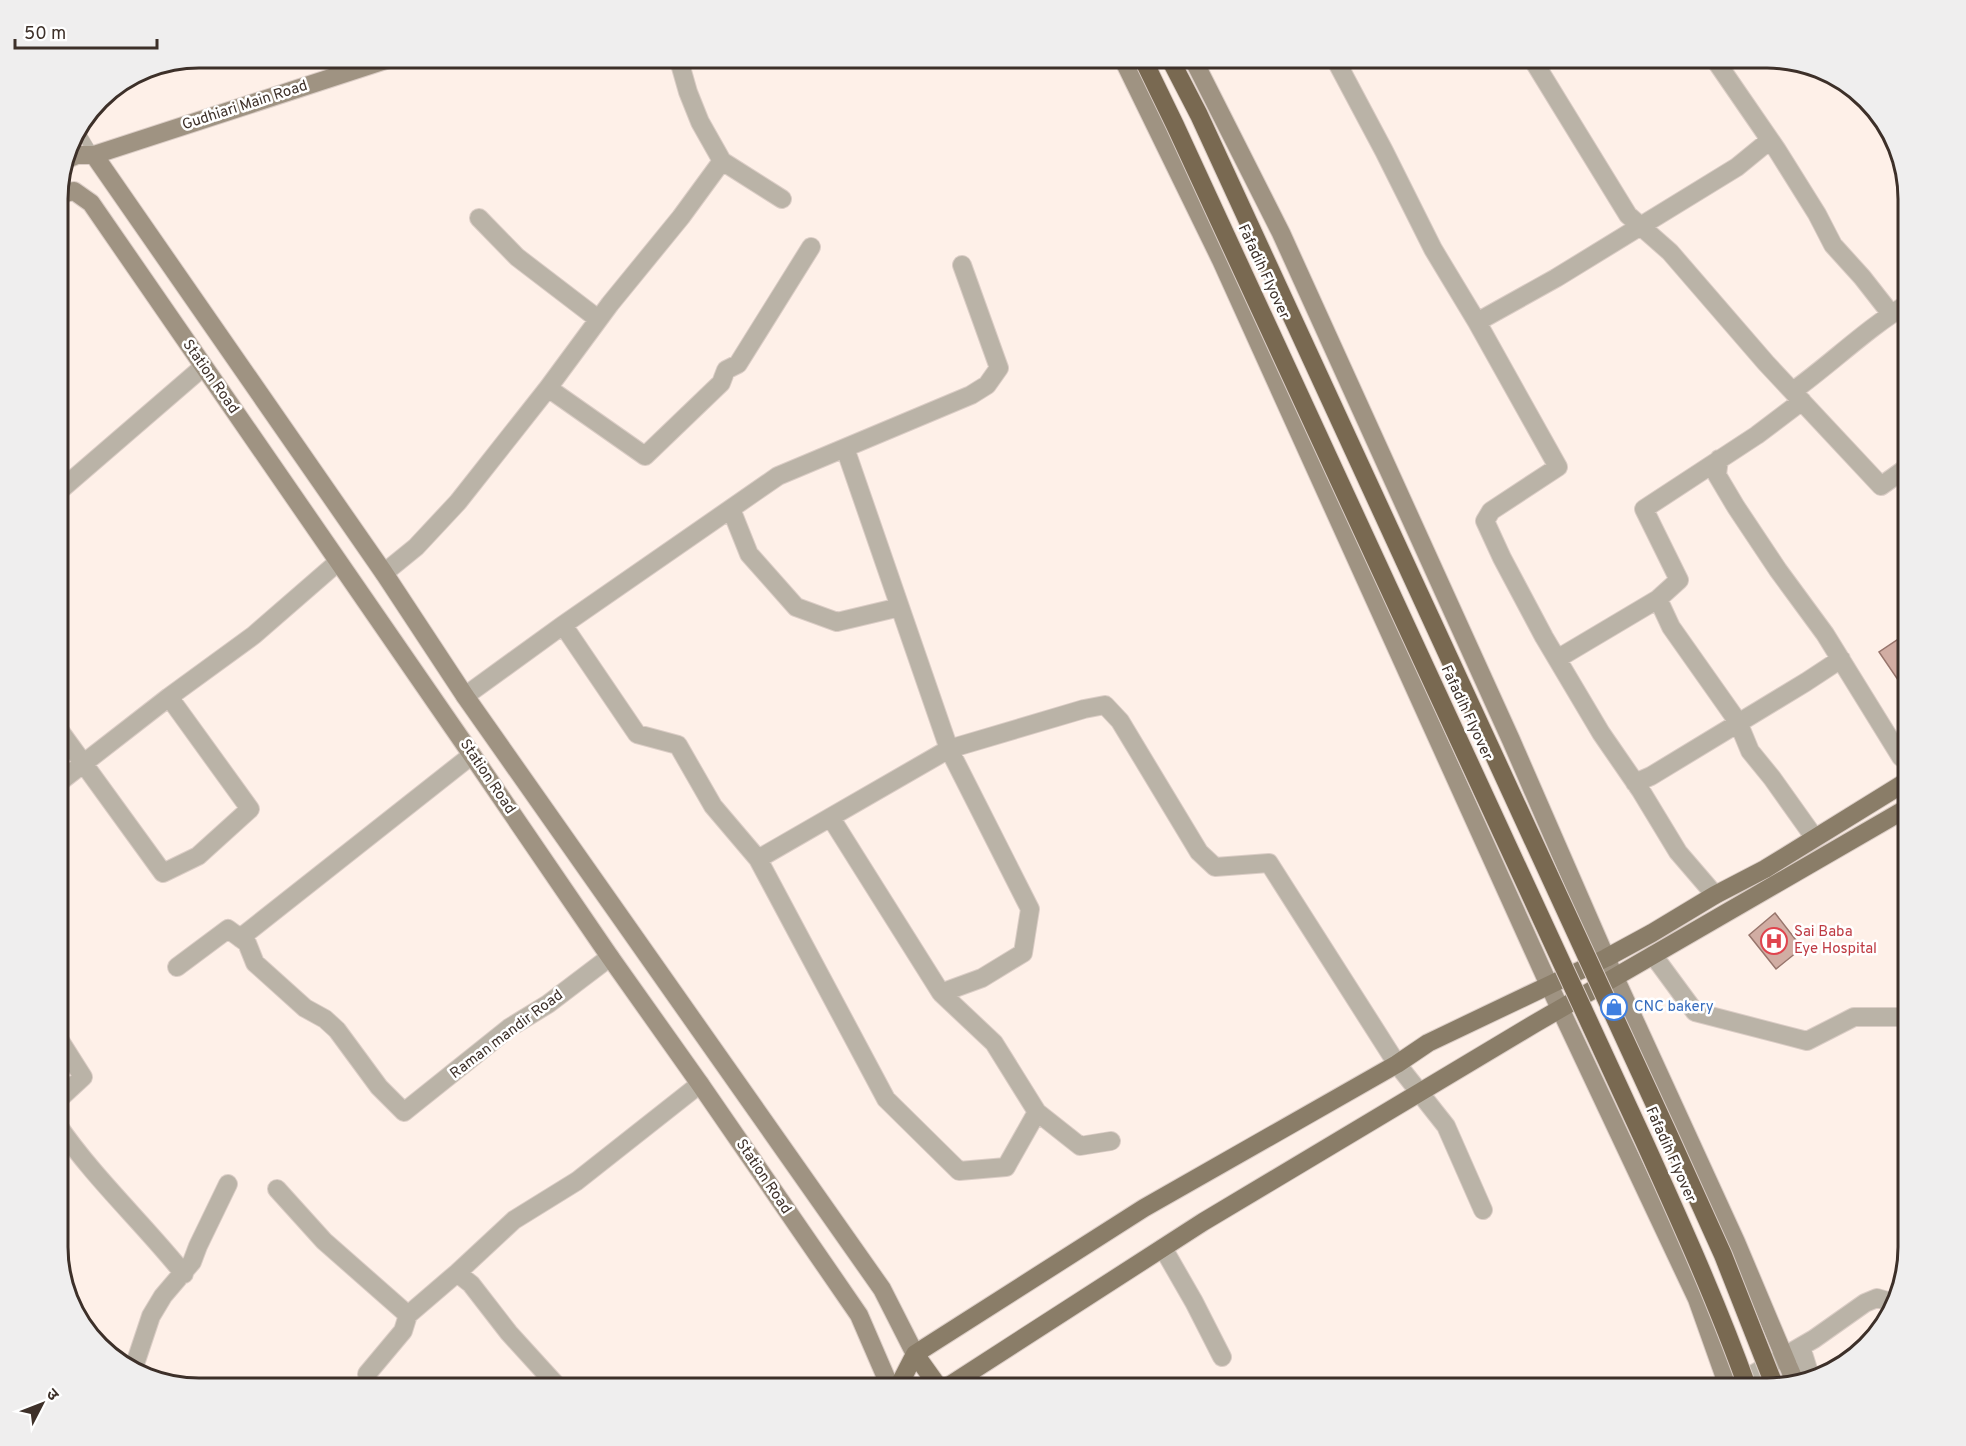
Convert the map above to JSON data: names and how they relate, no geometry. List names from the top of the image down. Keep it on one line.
{"streets":{"highway":["Fafadih Flyover"],"street":["Gudhiari Main Road","Station Road","Raman mandir Road"]},"crossings":[["Gudhiari Main Road","Station Road"],["Station Road","Raman mandir Road"]],"places":{"hospital":["Sai Baba Eye Hospital"],"shop":["CNC bakery"]},"scale_bar":"50 m","north":"top right"}
